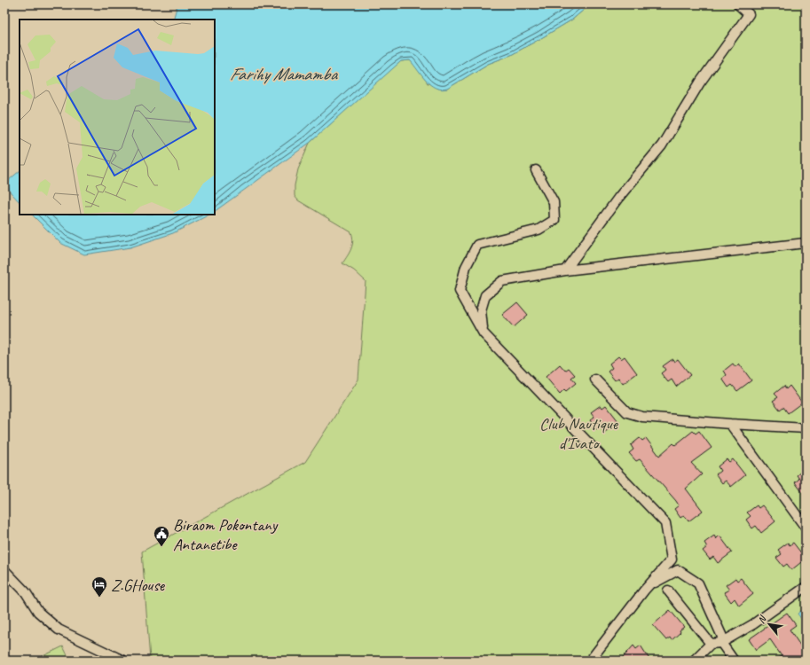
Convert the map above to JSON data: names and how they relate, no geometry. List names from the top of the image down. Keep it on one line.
{"water":["Farihy Mamamba"],"parks":["Club Nautique d'Ivato"],"places":{"public building":["Biraom Pokontany Antanetibe"],"hotel":["Z.GHouse"]},"north":"top left"}
